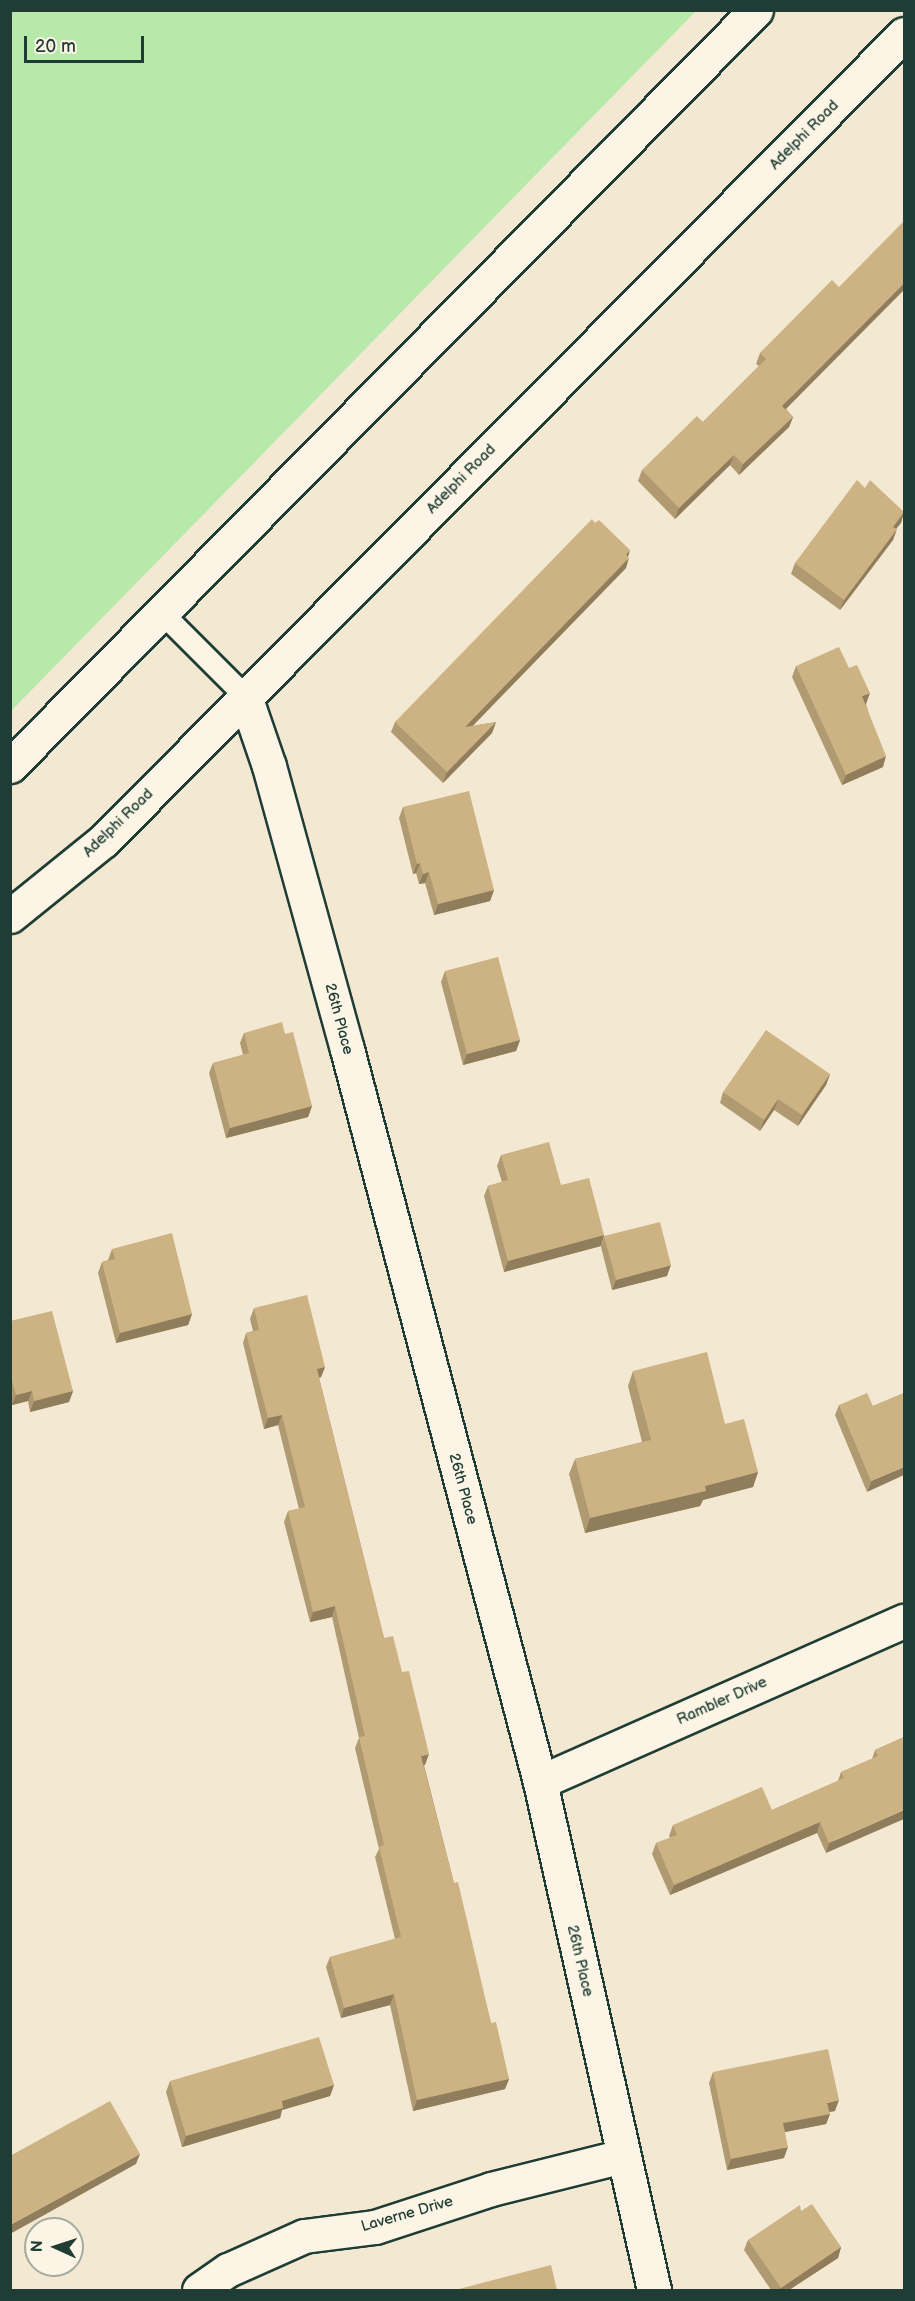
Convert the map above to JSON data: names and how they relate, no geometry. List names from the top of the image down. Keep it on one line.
{"streets":{"street":["Adelphi Road","26th Place","Rambler Drive","Laverne Drive"]},"crossings":[["Adelphi Road","26th Place"],["26th Place","Rambler Drive"],["26th Place","Laverne Drive"]],"scale_bar":"20 m","north":"left"}
